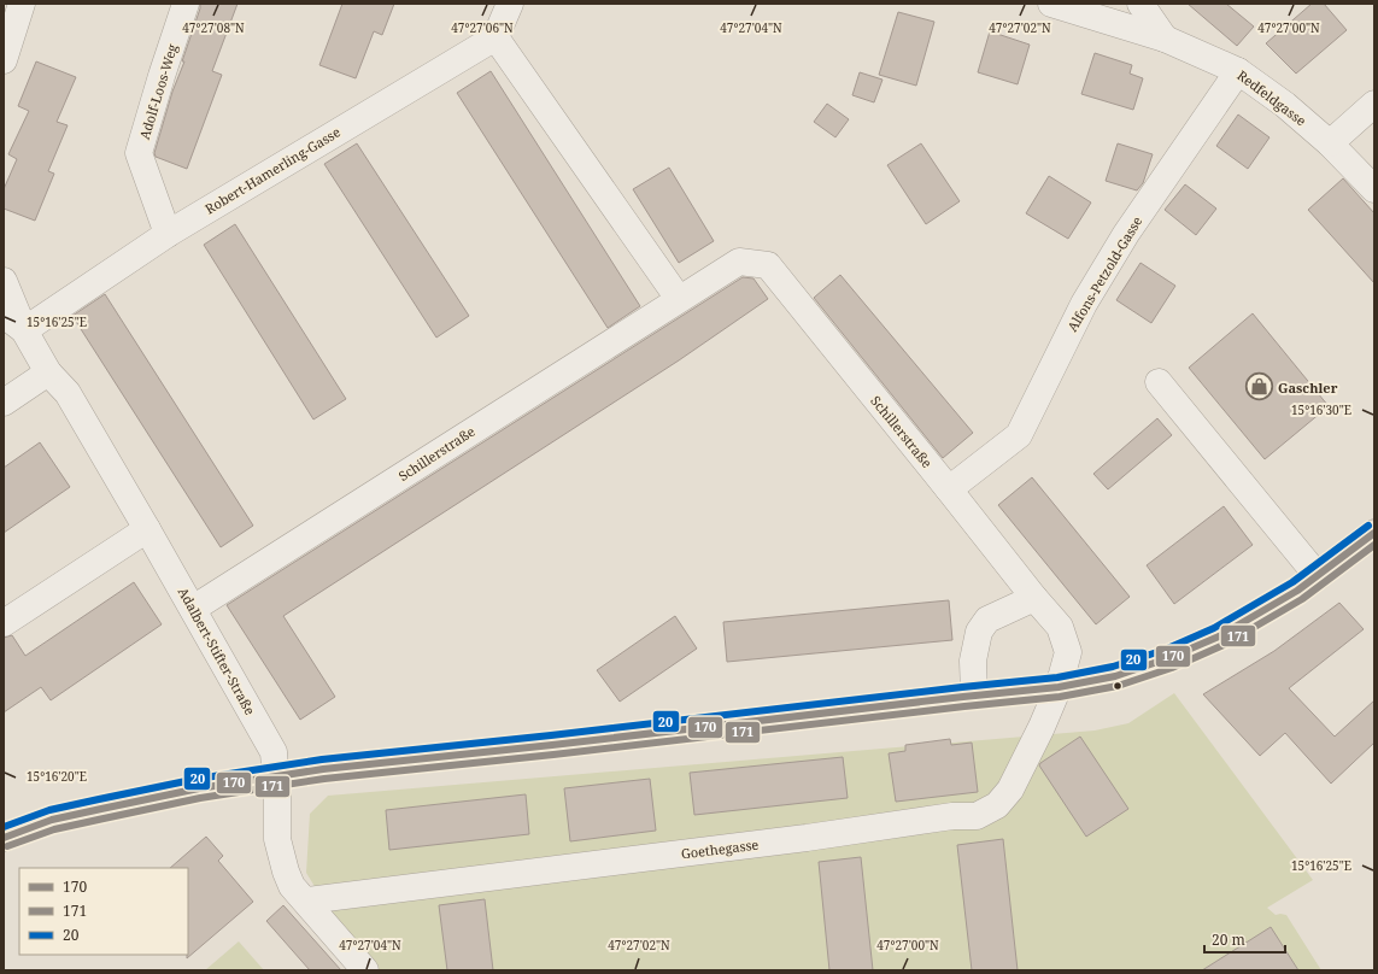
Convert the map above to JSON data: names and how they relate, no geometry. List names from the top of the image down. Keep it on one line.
{"streets":{"street":["Adolf-Loos-Weg","Redfeldgasse","Robert-Hamerling-Gasse","Alfons-Petzold-Gasse","Schillerstraße","Adalbert-Stifter-Straße","Goethegasse"]},"crossings":[["Adolf-Loos-Weg","Robert-Hamerling-Gasse"],["Redfeldgasse","Alfons-Petzold-Gasse"],["Robert-Hamerling-Gasse","Adalbert-Stifter-Straße"],["Alfons-Petzold-Gasse","Schillerstraße"],["Schillerstraße","Adalbert-Stifter-Straße"],["Schillerstraße","Goethegasse"],["Adalbert-Stifter-Straße","Goethegasse"]],"places":{"shop":["Gaschler"]},"lines":["transit line 20","transit line 170","transit line 171"],"legend":["170","171","20"],"scale_bar":"20 m","coordinates":["47°27'08\"N","47°27'06\"N","47°27'04\"N","47°27'02\"N","47°27'00\"N","15°16'25\"E","15°16'30\"E","15°16'20\"E"]}
